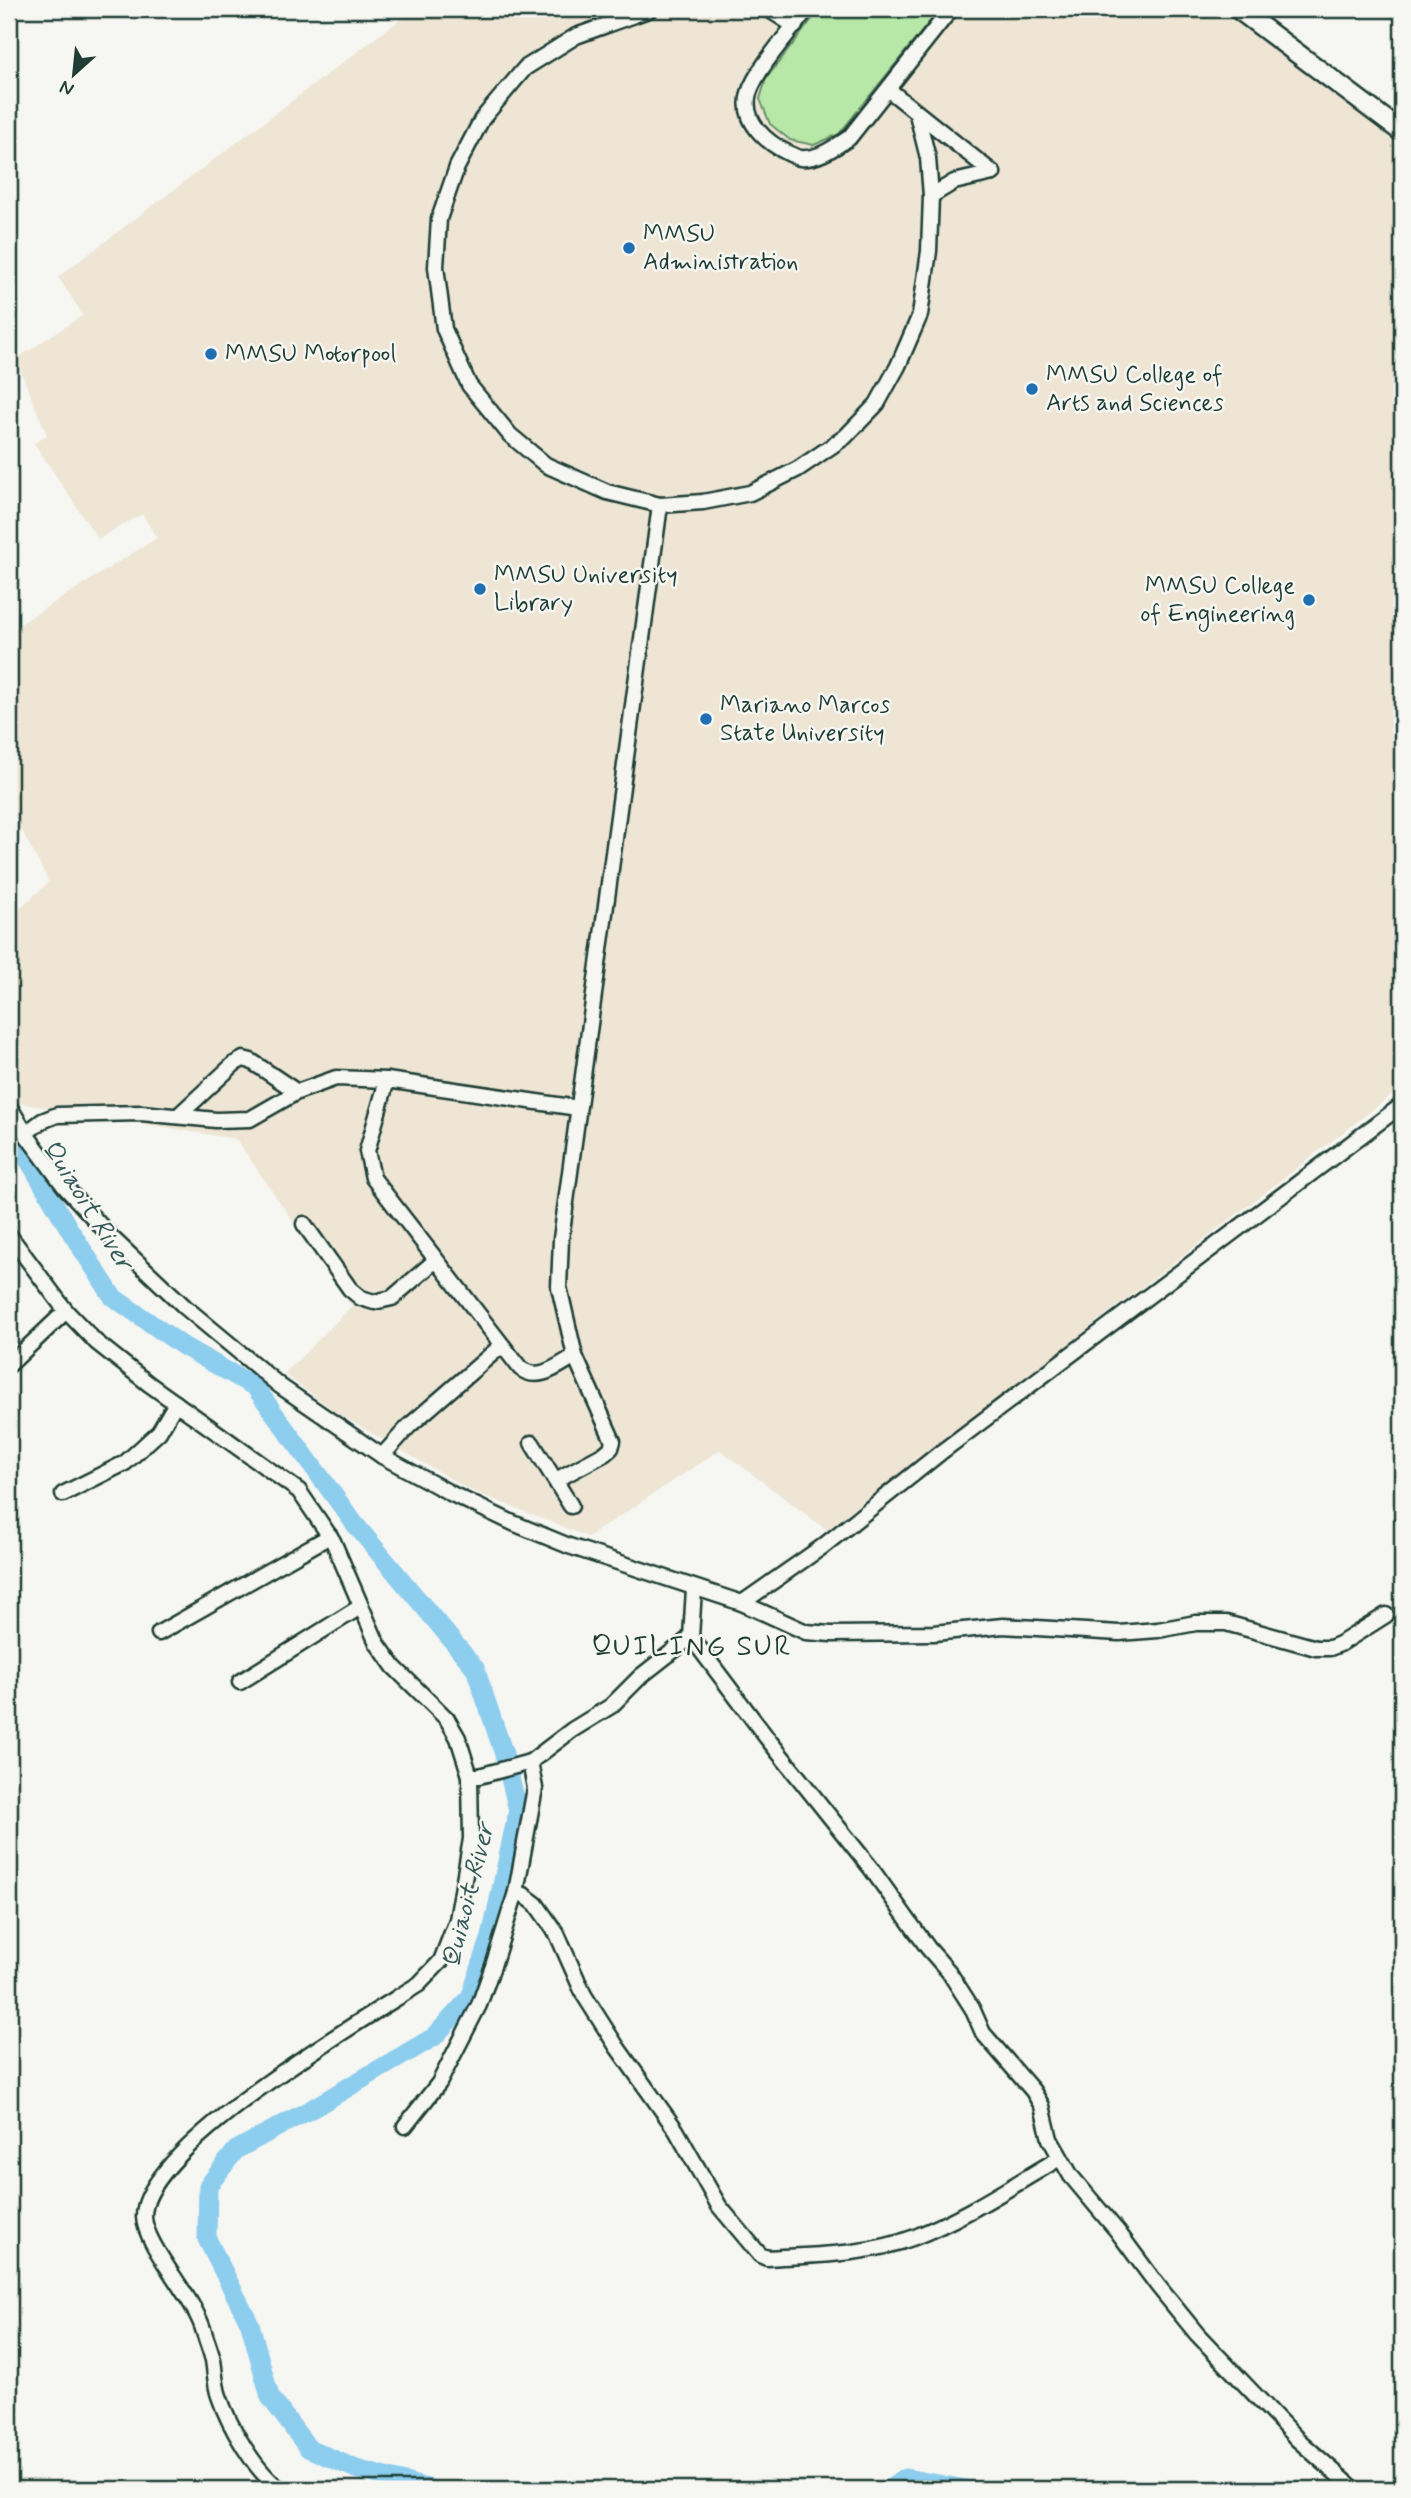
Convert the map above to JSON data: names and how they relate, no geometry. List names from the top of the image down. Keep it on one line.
{"districts":["QUILING SUR"],"water":["Quiaoit River"],"places":["MMSU Administration","MMSU Motorpool","MMSU College of Arts and Sciences","MMSU University Library","MMSU College of Engineering","Mariano Marcos State University"],"north":"bottom left"}
